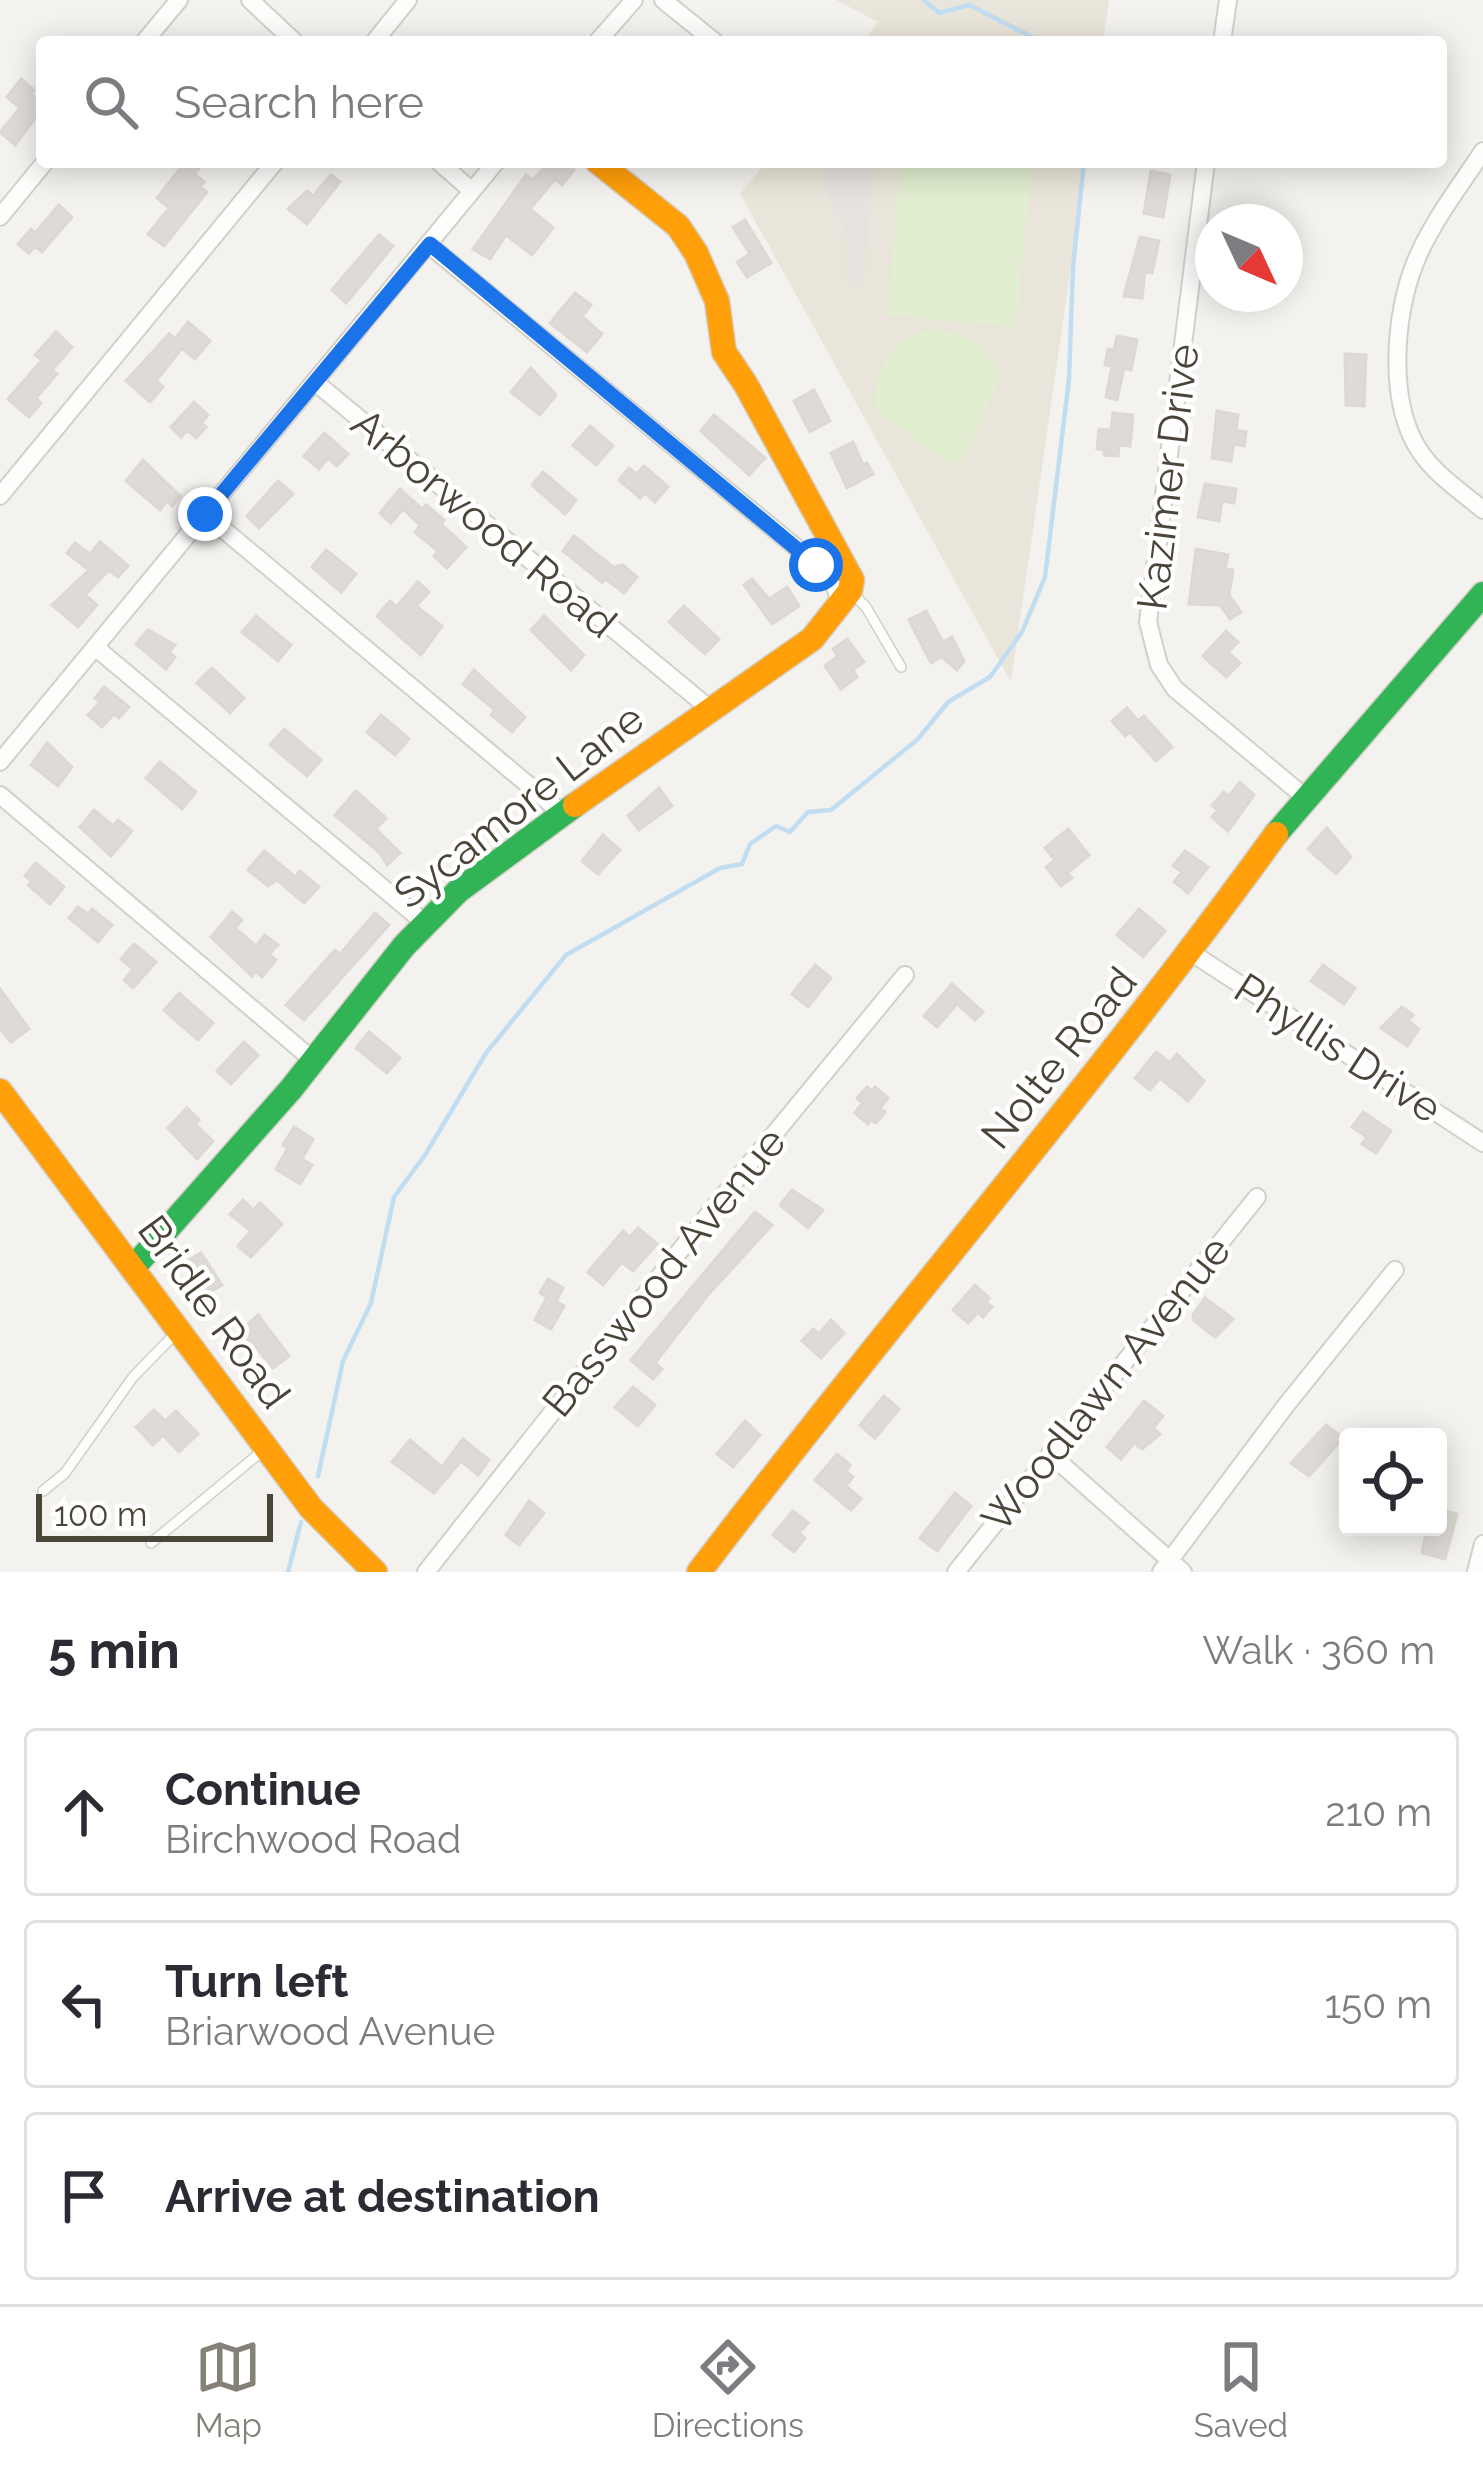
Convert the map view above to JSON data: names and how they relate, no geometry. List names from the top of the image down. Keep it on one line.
{"streets":{"street":["Kazimer Drive","Arborwood Road","Sycamore Lane","Phyllis Drive","Nolte Road","Basswood Avenue","Bridle Road","Woodlawn Avenue"]},"crossings":[["Kazimer Drive","Nolte Road"],["Arborwood Road","Sycamore Lane"],["Sycamore Lane","Bridle Road"],["Phyllis Drive","Nolte Road"]],"scale_bar":"100 m","north":"bottom right","page":{"search":"Search here","scale":"100 m","heading":["5 min","Walk · 360 m"],"list":[["Continue","Birchwood Road","210 m"],["Turn left","Briarwood Avenue","150 m"],"Arrive at destination"],"nav":["Map","Directions","Saved"]}}
